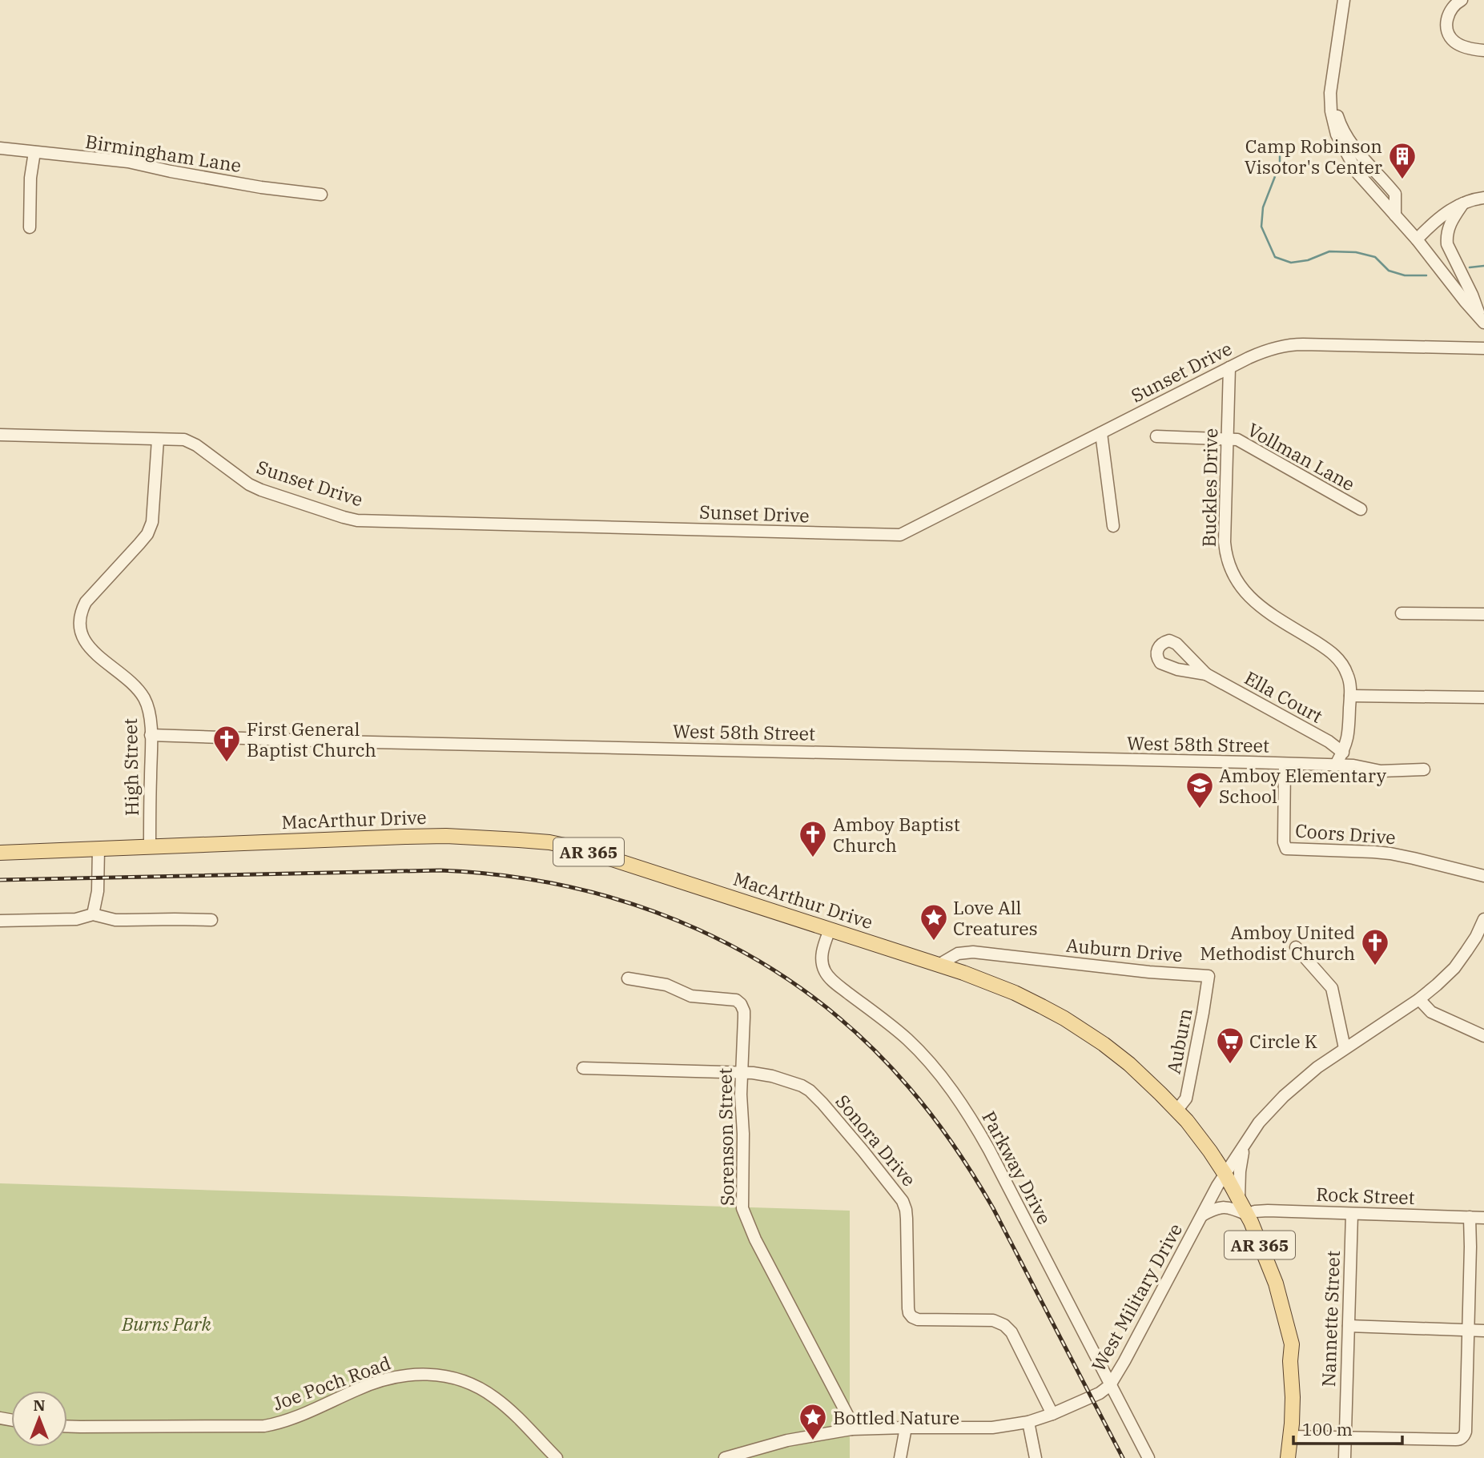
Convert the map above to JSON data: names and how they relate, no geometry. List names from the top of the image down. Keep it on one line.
{"streets":{"main road":["MacArthur Drive","AR 365"],"street":["Birmingham Lane","Sunset Drive","Vollman Lane","Buckles Drive","Ella Court","West 58th Street","High Street","Coors Drive","Auburn Drive","Auburn","Sorenson Street","Sonora Drive","Parkway Drive","Rock Street","West Military Drive","Nannette Street","Joe Poch Road"]},"crossings":[["Sunset Drive","Buckles Drive"],["Sunset Drive","High Street"],["Vollman Lane","Buckles Drive"],["Buckles Drive","Ella Court"],["West 58th Street","High Street"],["West 58th Street","Coors Drive"],["High Street","MacArthur Drive"],["MacArthur Drive","Auburn Drive"],["MacArthur Drive","Auburn"],["MacArthur Drive","Parkway Drive"],["MacArthur Drive","Rock Street"],["MacArthur Drive","West Military Drive"],["Auburn Drive","Auburn"],["Sorenson Street","Sonora Drive"],["Sorenson Street","West Military Drive"],["Sonora Drive","West Military Drive"],["Parkway Drive","West Military Drive"],["Rock Street","Nannette Street"]],"parks":["Burns Park"],"places":{"building":["Camp Robinson Visotor's Center"],"church":["First General Baptist Church","Amboy Baptist Church","Amboy United Methodist Church"],"school or university":["Amboy Elementary School"],"place":["Love All Creatures","Bottled Nature"],"supermarket":["Circle K"]},"scale_bar":"100 m","north":"top"}
